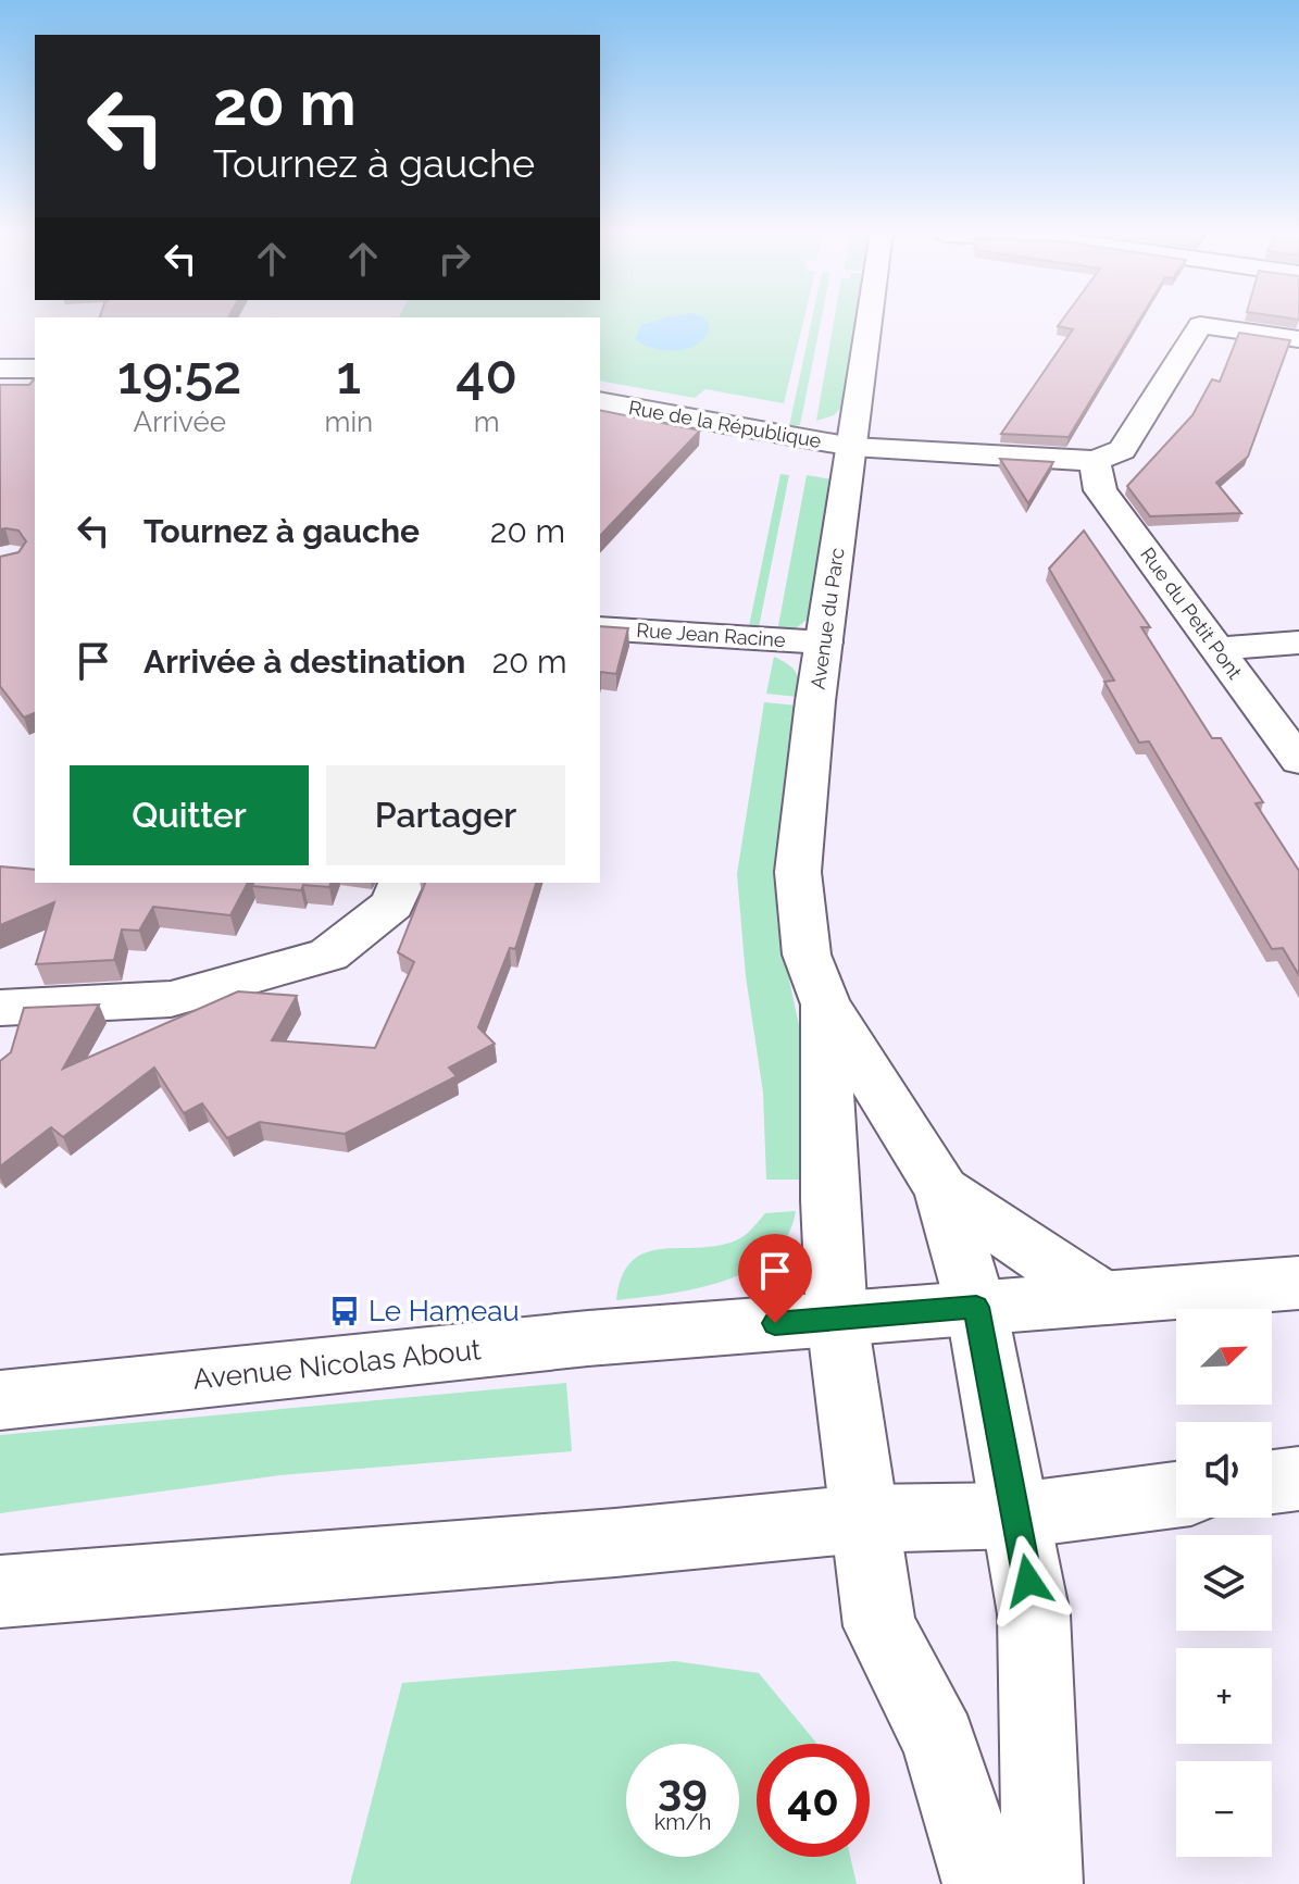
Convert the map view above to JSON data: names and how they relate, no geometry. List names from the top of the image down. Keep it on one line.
{"streets":{"street":["Rue de la République","Rue du Petit Pont","Avenue du Parc","Rue Jean Racine","Avenue Nicolas About"]},"crossings":[["Rue de la République","Avenue du Parc"],["Avenue du Parc","Rue Jean Racine"],["Avenue du Parc","Avenue Nicolas About"]],"places":{"bus stop":["Le Hameau"]},"north":"top right","page":{"turn":["20 m","Tournez à gauche"],"eta":["19:52","Arrivée","1","min","40","m"],"list":[{"name":"Tournez à gauche","value":"20 m"},{"name":"Arrivée à destination","value":"20 m"}],"buttons":["Quitter","Partager"],"map_buttons":["+","−"],"speed":"39 km/h","limit":"40"}}
